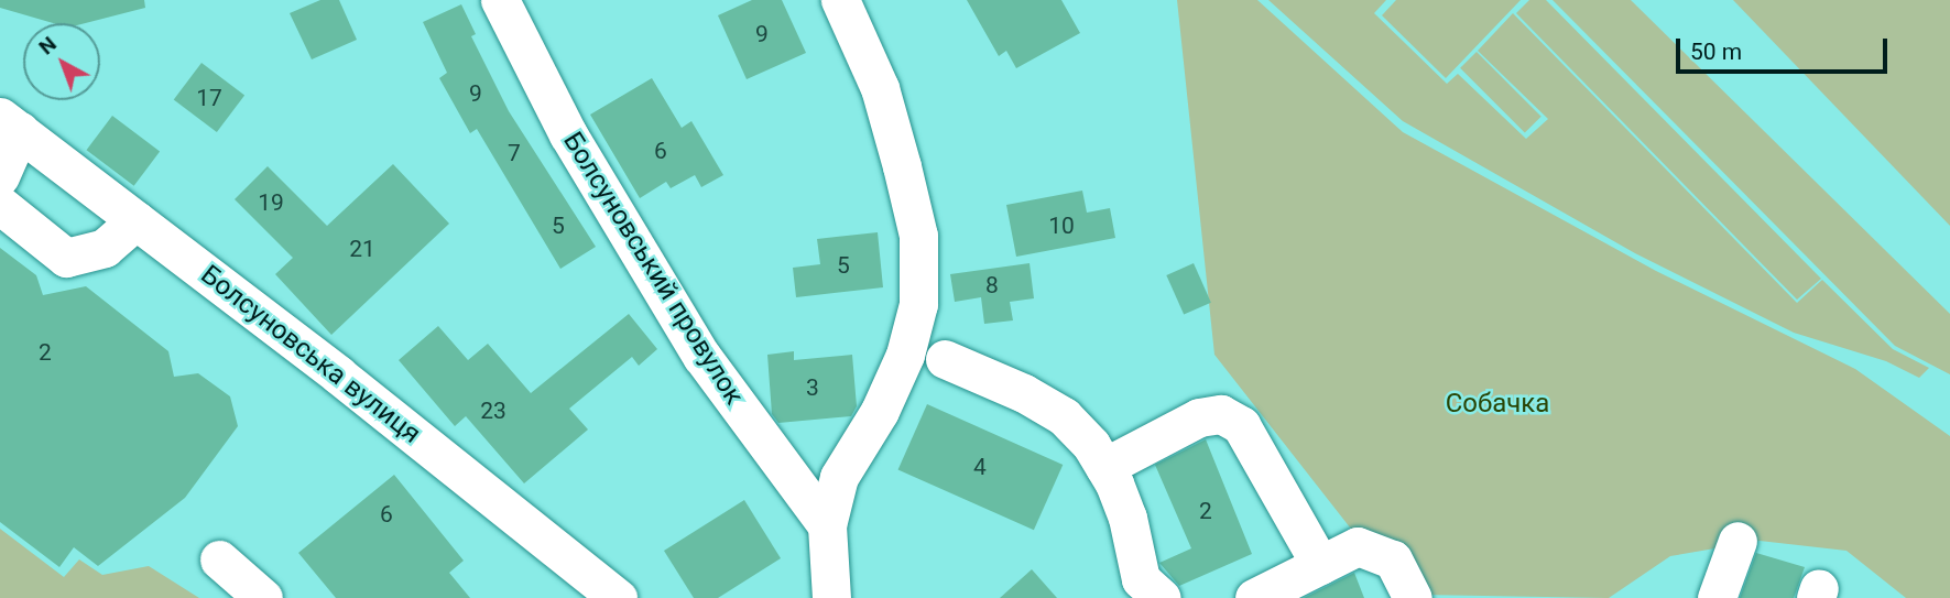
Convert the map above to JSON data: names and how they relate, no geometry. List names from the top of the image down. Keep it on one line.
{"streets":{"street":["Болсуновський провулок","Болсуновська вулиця"]},"parks":["Собачка"],"house_numbers":["9","9","17","6","7","19","5","10","21","5","8","2","3","23","4","2","6"],"scale_bar":"50 m","north":"top left"}
